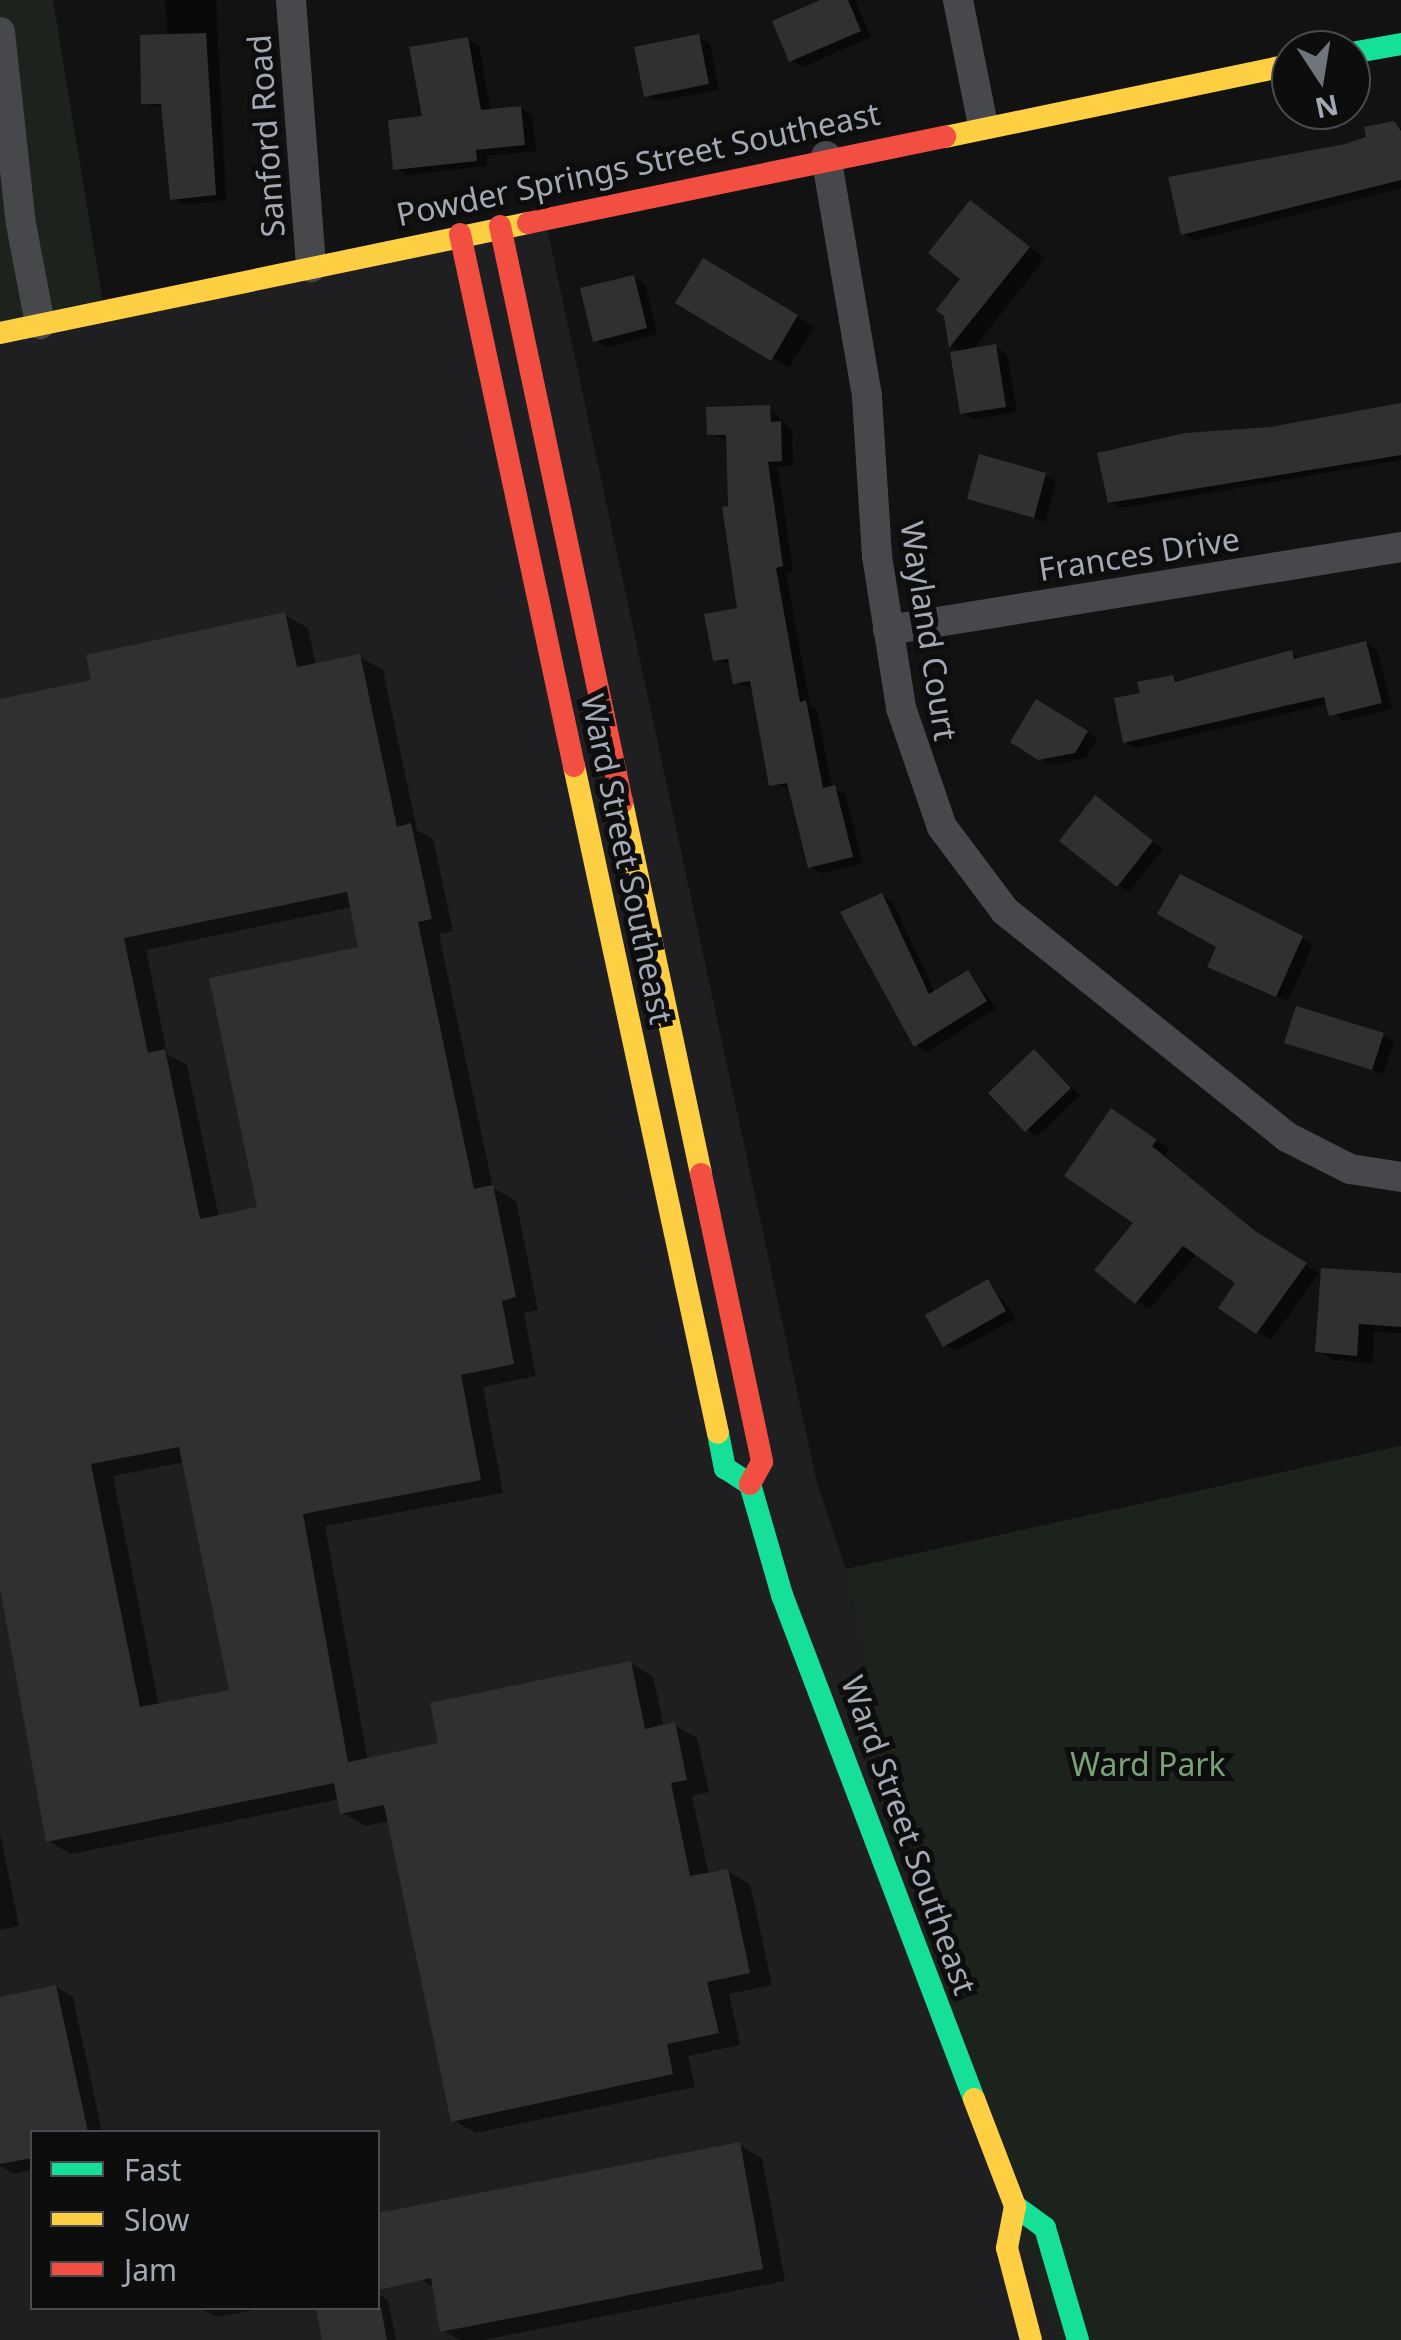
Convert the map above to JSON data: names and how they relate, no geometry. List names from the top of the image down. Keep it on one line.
{"streets":{"street":["Sanford Road","Powder Springs Street Southeast","Frances Drive","Wayland Court","Ward Street Southeast"]},"crossings":[["Sanford Road","Powder Springs Street Southeast"],["Powder Springs Street Southeast","Wayland Court"],["Powder Springs Street Southeast","Ward Street Southeast"],["Frances Drive","Wayland Court"]],"parks":["Ward Park"],"legend":["Fast","Slow","Jam"],"north":"bottom"}
